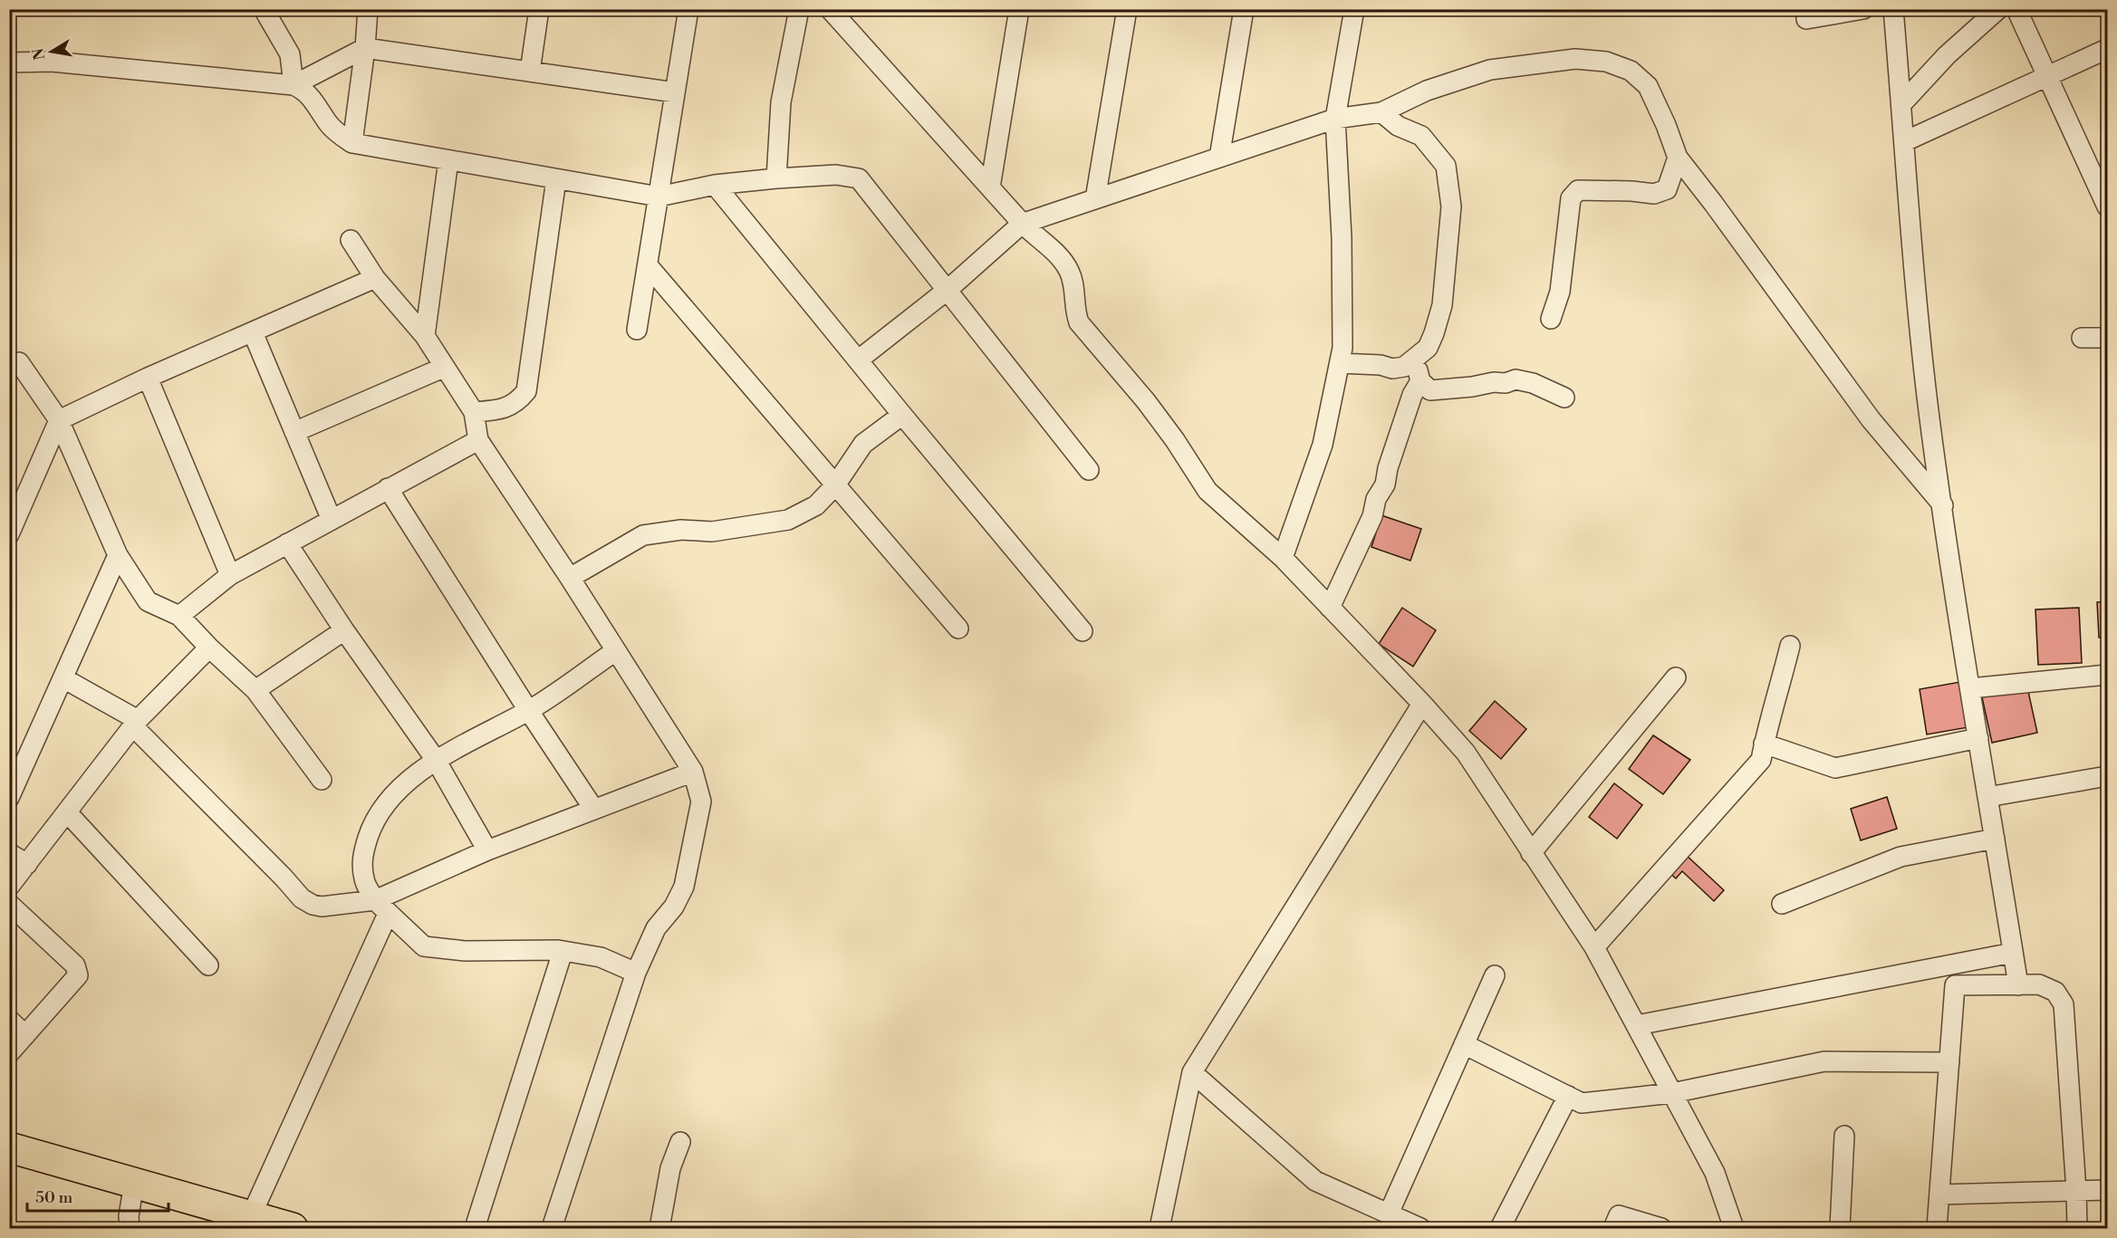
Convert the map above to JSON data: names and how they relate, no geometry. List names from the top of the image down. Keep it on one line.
{"scale_bar":"50 m","north":"left"}
